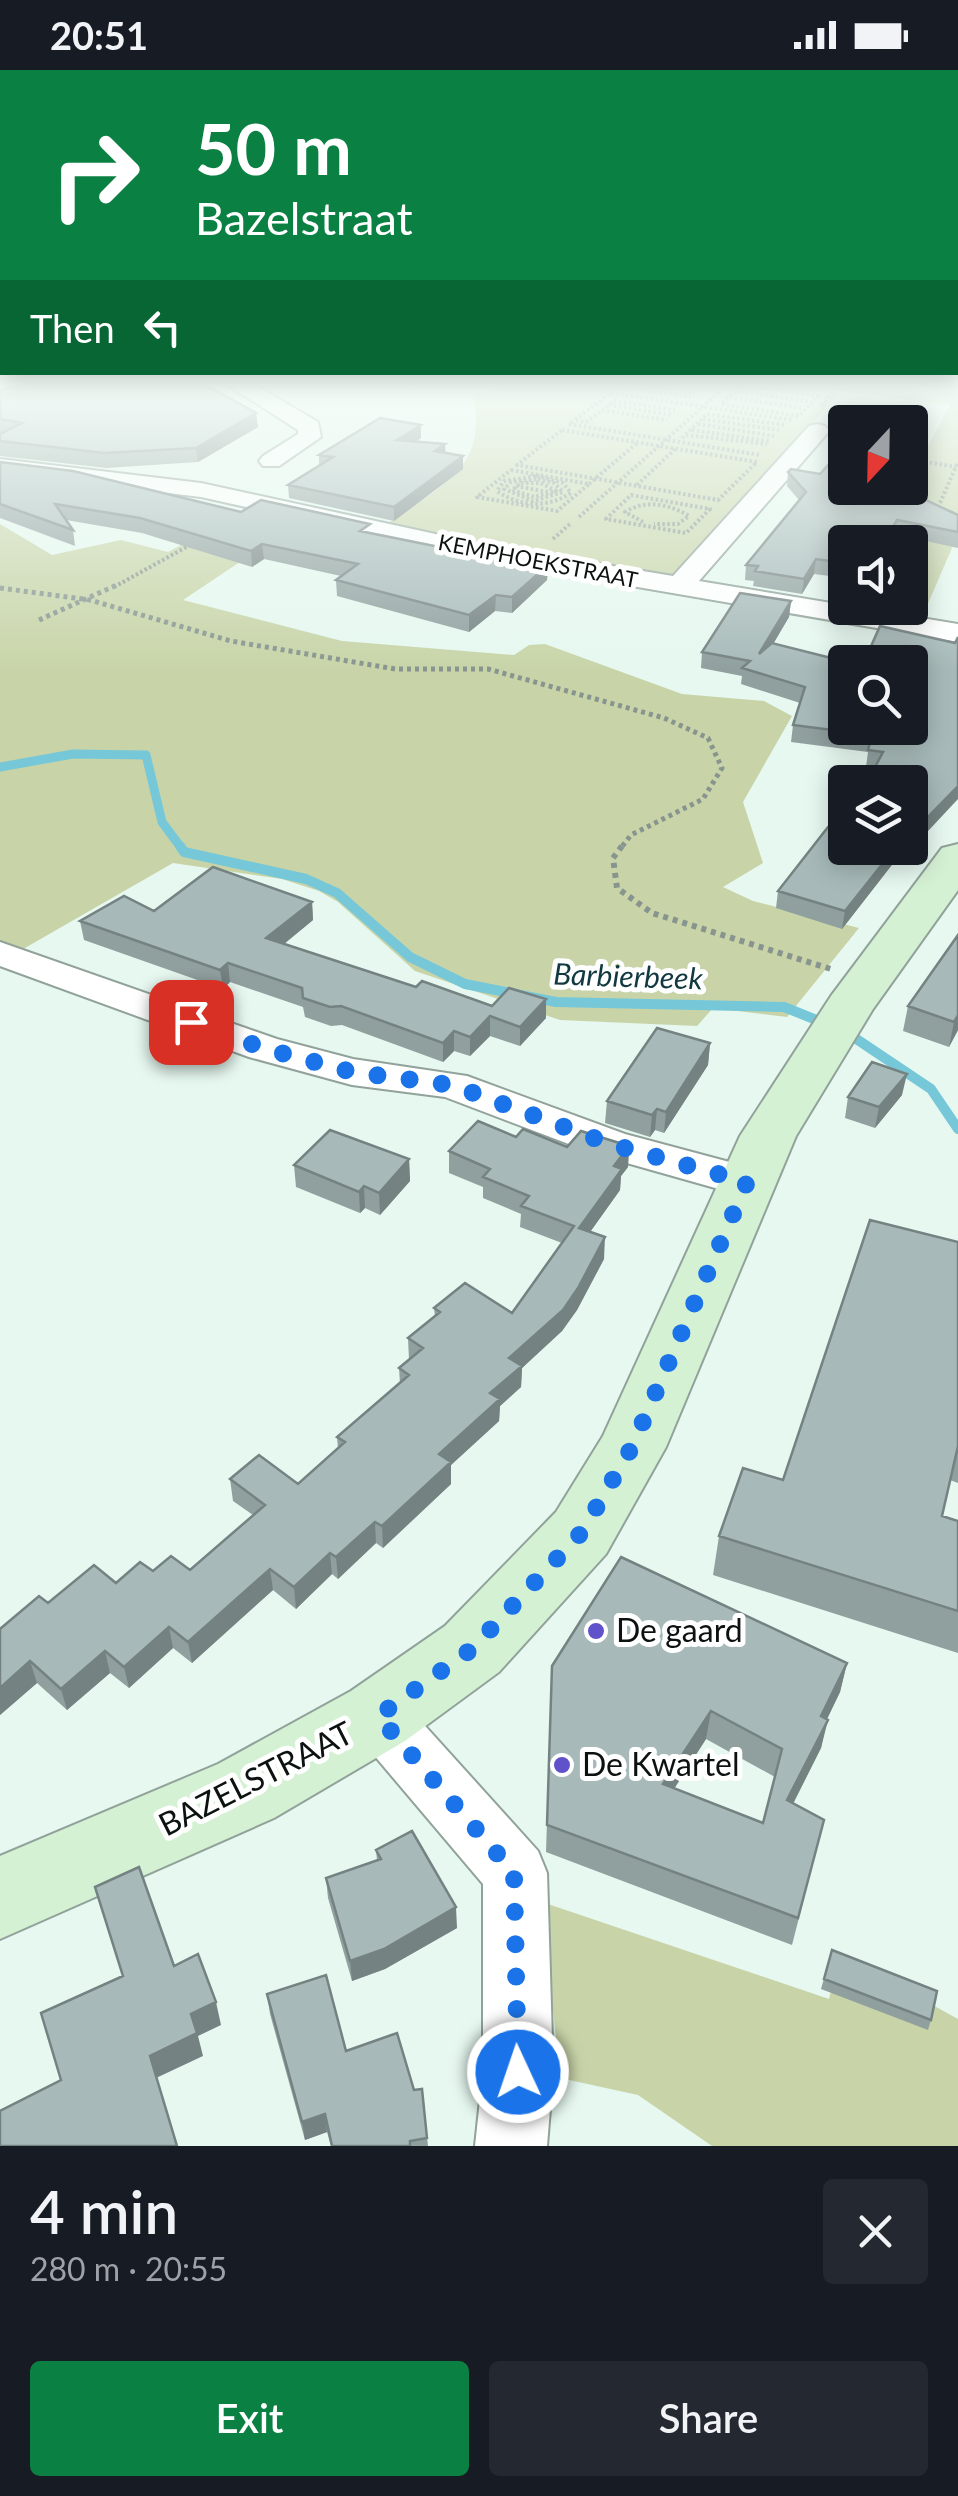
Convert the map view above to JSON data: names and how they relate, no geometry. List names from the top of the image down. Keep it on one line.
{"streets":{"main road":["BAZELSTRAAT"],"street":["KEMPHOEKSTRAAT"]},"water":["Barbierbeek"],"places":["De gaard","De Kwartel"],"north":"bottom","page":{"status":"20:51","turn":["50 m","Bazelstraat"],"then":"Then","heading":["4 min","280 m · 20:55"],"buttons":["Exit","Share"]}}
